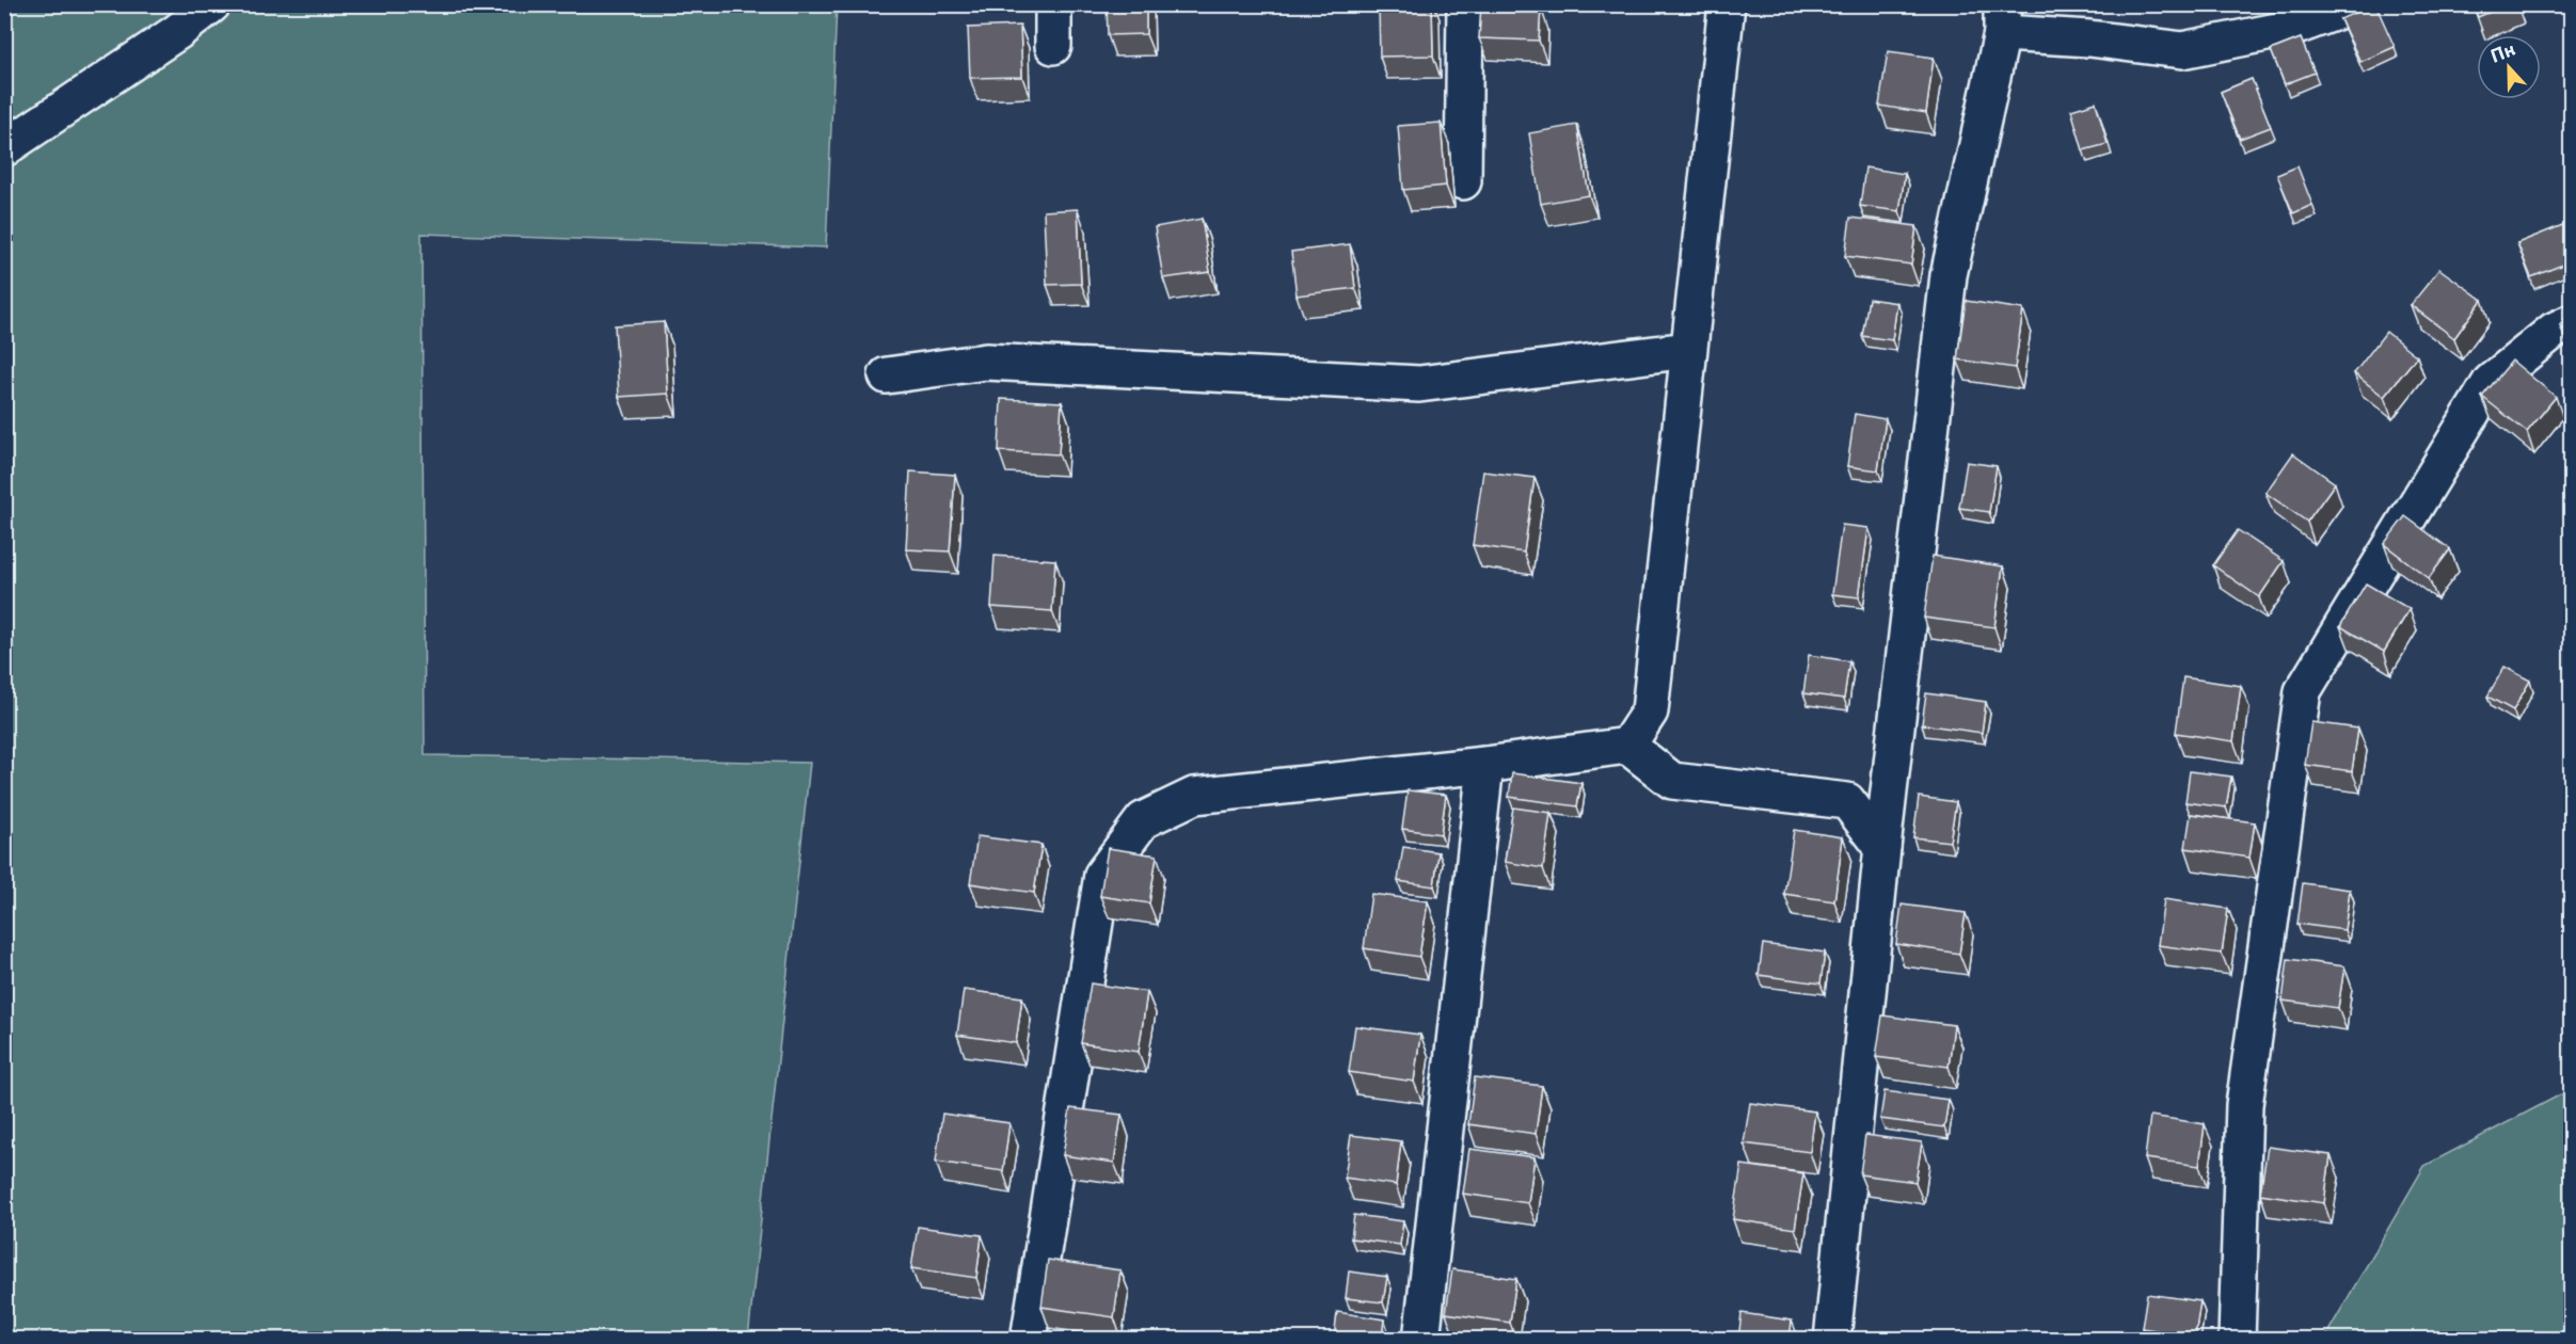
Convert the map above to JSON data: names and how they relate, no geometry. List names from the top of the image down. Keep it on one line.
{"north":"top"}
